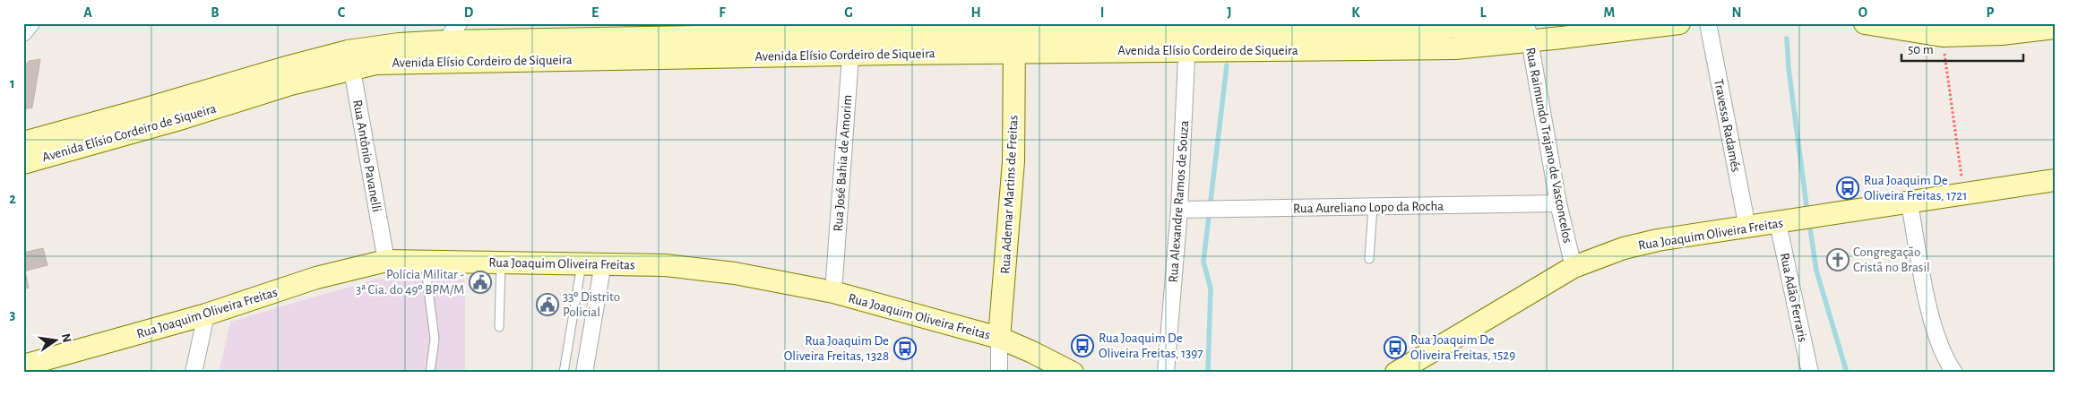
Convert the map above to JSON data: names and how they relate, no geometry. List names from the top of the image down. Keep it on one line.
{"streets":{"main road":["Avenida Elísio Cordeiro de Siqueira","Rua Ademar Martins de Freitas","Rua Joaquim Oliveira Freitas"],"street":["Travessa Radamés","Rua Raimundo Trajano de Vasconcelos","Rua Antônio Pavanelli","Rua José Bahia de Amorim","Rua Alexandre Ramos de Souza","Rua Aureliano Lopo da Rocha","Rua Adão Ferraris"]},"crossings":[["Avenida Elísio Cordeiro de Siqueira","Rua Raimundo Trajano de Vasconcelos"],["Avenida Elísio Cordeiro de Siqueira","Rua Antônio Pavanelli"],["Avenida Elísio Cordeiro de Siqueira","Rua José Bahia de Amorim"],["Avenida Elísio Cordeiro de Siqueira","Rua Ademar Martins de Freitas"],["Avenida Elísio Cordeiro de Siqueira","Rua Alexandre Ramos de Souza"],["Travessa Radamés","Rua Joaquim Oliveira Freitas"],["Rua Raimundo Trajano de Vasconcelos","Rua Aureliano Lopo da Rocha"],["Rua Raimundo Trajano de Vasconcelos","Rua Joaquim Oliveira Freitas"],["Rua Antônio Pavanelli","Rua Joaquim Oliveira Freitas"],["Rua José Bahia de Amorim","Rua Joaquim Oliveira Freitas"],["Rua Ademar Martins de Freitas","Rua Joaquim Oliveira Freitas"],["Rua Alexandre Ramos de Souza","Rua Aureliano Lopo da Rocha"],["Rua Joaquim Oliveira Freitas","Rua Adão Ferraris"]],"places":{"bus stop":["Rua Joaquim De Oliveira Freitas, 1721","Rua Joaquim De Oliveira Freitas, 1397","Rua Joaquim De Oliveira Freitas, 1529","Rua Joaquim De Oliveira Freitas, 1328"],"church":["Congregação Cristã no Brasil"],"public building":["Polícia Militar - 3ª Cia. do 49º BPM/M","33º Distrito Policial"]},"scale_bar":"50 m","north":"right","grid":{"columns":["A","B","C","D","E","F","G","H","I","J","K","L","M","N","O","P"],"rows":["1","2","3"]}}
